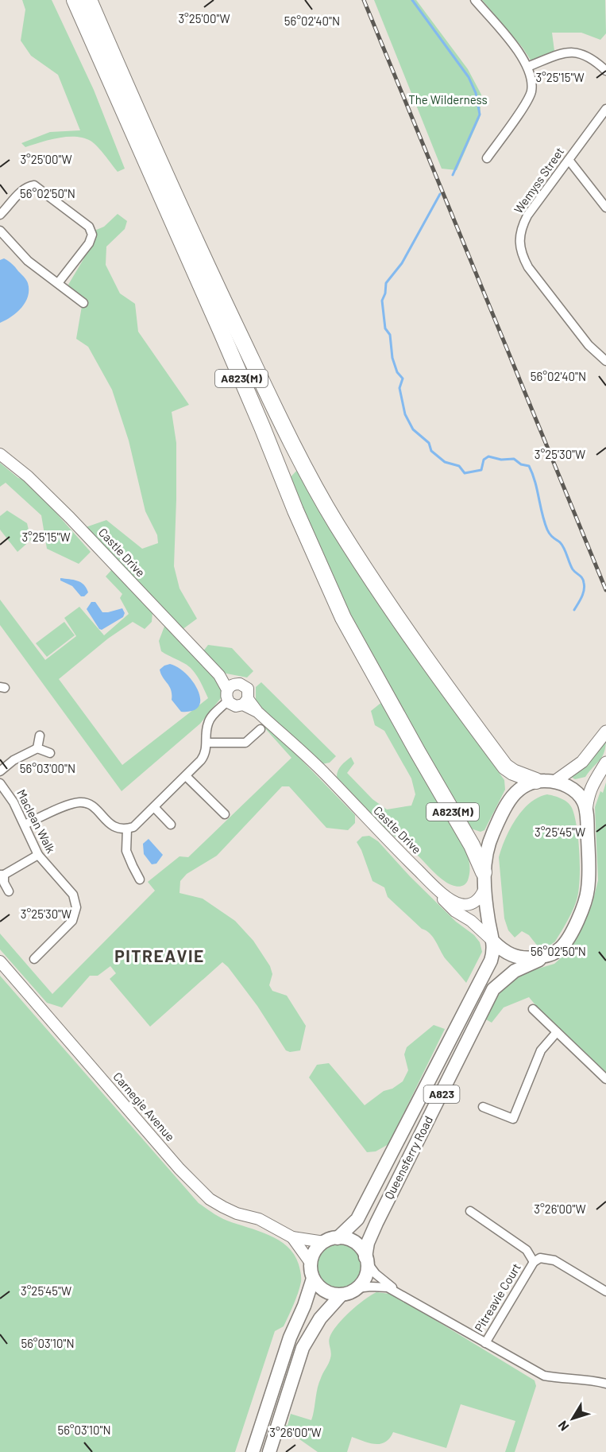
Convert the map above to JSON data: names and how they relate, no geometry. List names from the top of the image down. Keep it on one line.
{"streets":{"highway":["A823(M)"],"main road":["A823","Queensferry Road"],"street":["Wemyss Street","Castle Drive","Maclean Walk","Carnegie Avenue","Pitreavie Court"]},"crossings":[["A823(M)","Castle Drive"],["A823(M)","A823"],["A823(M)","Queensferry Road"],["Castle Drive","A823"],["Castle Drive","Queensferry Road"],["A823","Queensferry Road"]],"districts":["PITREAVIE"],"parks":["The Wilderness"],"north":"bottom left","coordinates":["3°25'00\"W","56°02'40\"N","3°25'15\"W","56°02'50\"N","3°25'30\"W","56°03'00\"N","3°25'45\"W","3°26'00\"W","56°03'10\"N"]}
